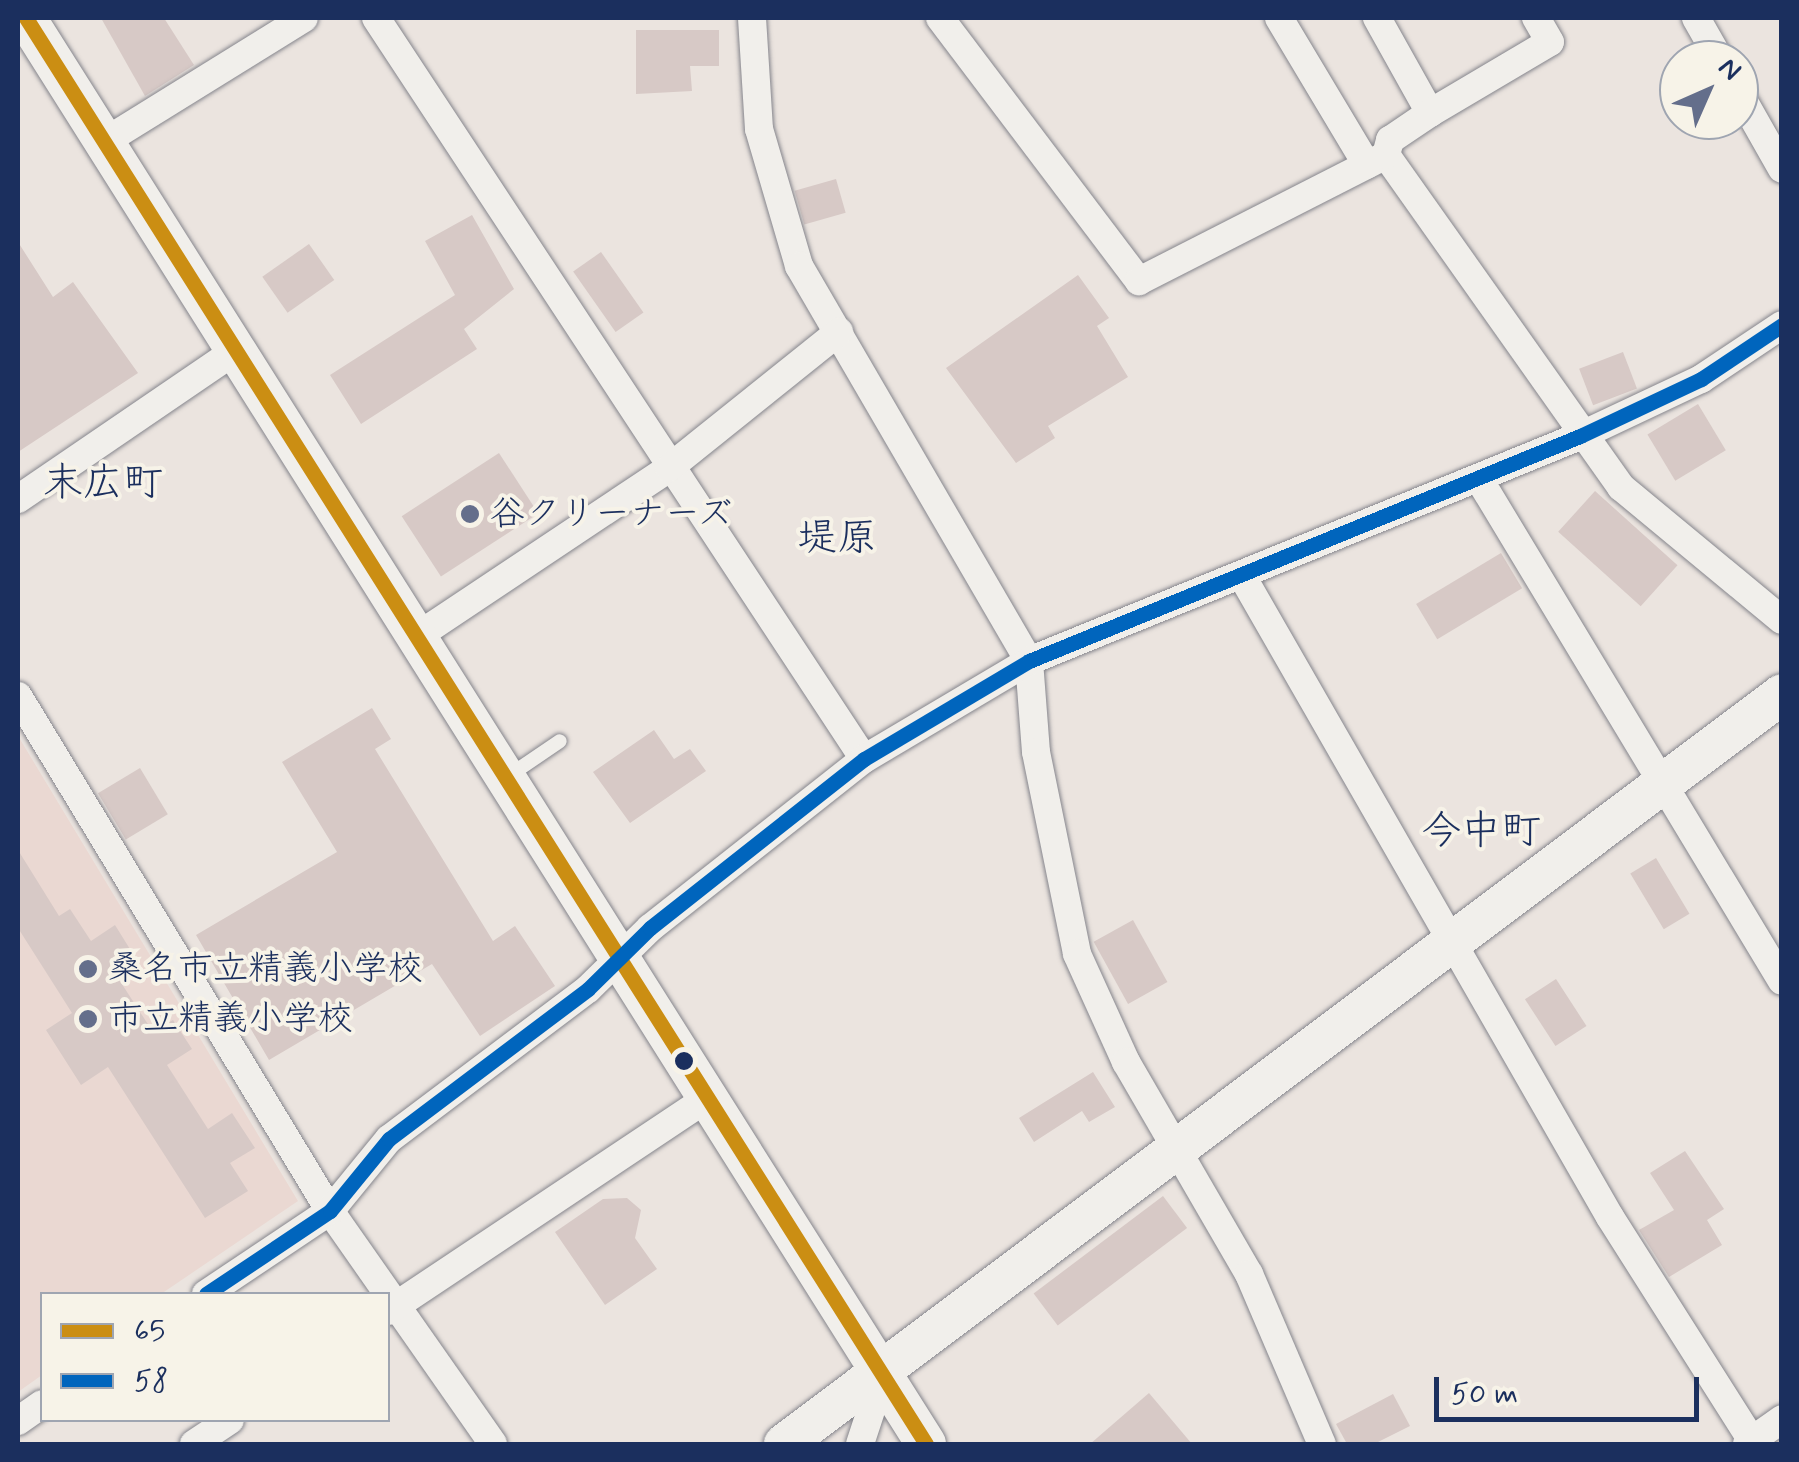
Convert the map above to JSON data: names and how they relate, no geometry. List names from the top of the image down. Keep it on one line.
{"districts":["末広町","堤原","今中町"],"places":["谷クリーナーズ","桑名市立精義小学校","市立精義小学校"],"lines":["transit line 65","transit line 58"],"legend":["65","58"],"scale_bar":"50 m","north":"top right"}
